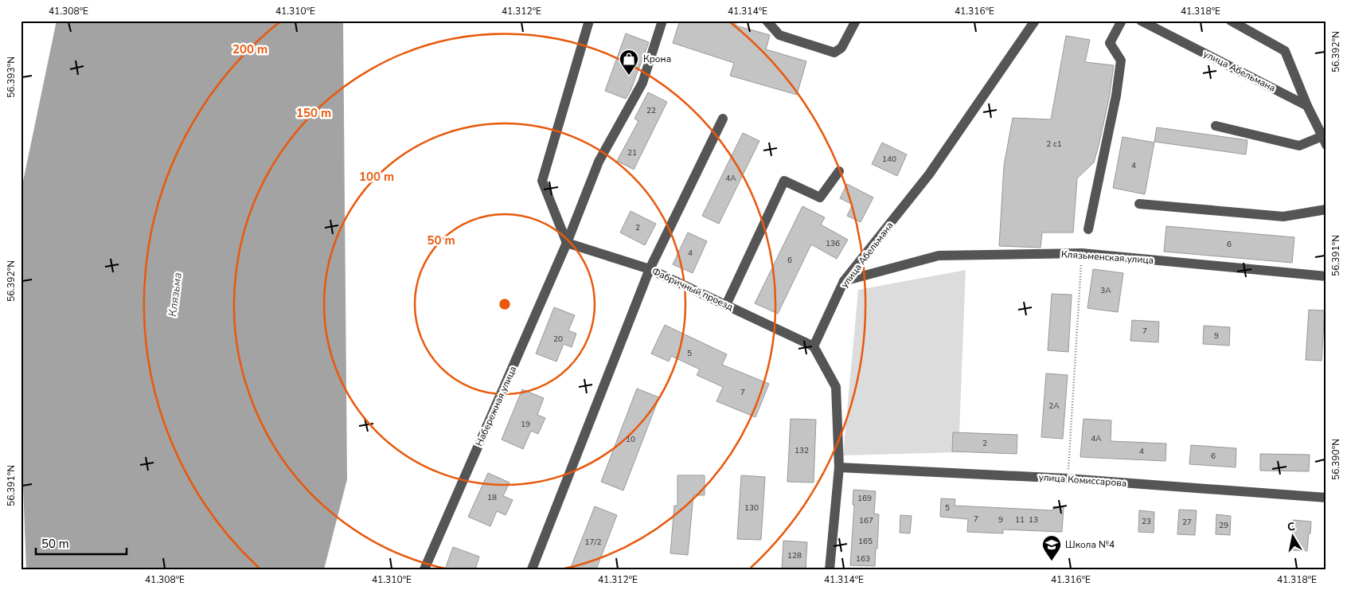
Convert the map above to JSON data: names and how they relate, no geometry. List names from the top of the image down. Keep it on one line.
{"streets":{"street":["улица Абельмана","Клязьменская улица","Фабричный проезд","Набережная улица","улица Комиссарова"]},"crossings":[["улица Абельмана","Клязьменская улица"],["улица Абельмана","Фабричный проезд"],["Фабричный проезд","Набережная улица"]],"water":["Клязьма"],"places":{"shop":["Крона"],"school or university":["Школа №4"]},"house_numbers":["22","2 с1","21","140","4","4А","2","136","6","4","6","3А","7","9","20","5","7","2А","19","4А","10","2","132","4","6","18","169","130","5","7","9","11","13","167","23","27","29","165","17/2","128","163"],"scale_bar":"50 m","north":"top","coordinates":["41.308°E","41.310°E","41.312°E","41.314°E","41.316°E","41.318°E","56.392°N","56.393°N","56.391°N","56.390°N"],"rings":["200 m","150 m","100 m","50 m"]}
